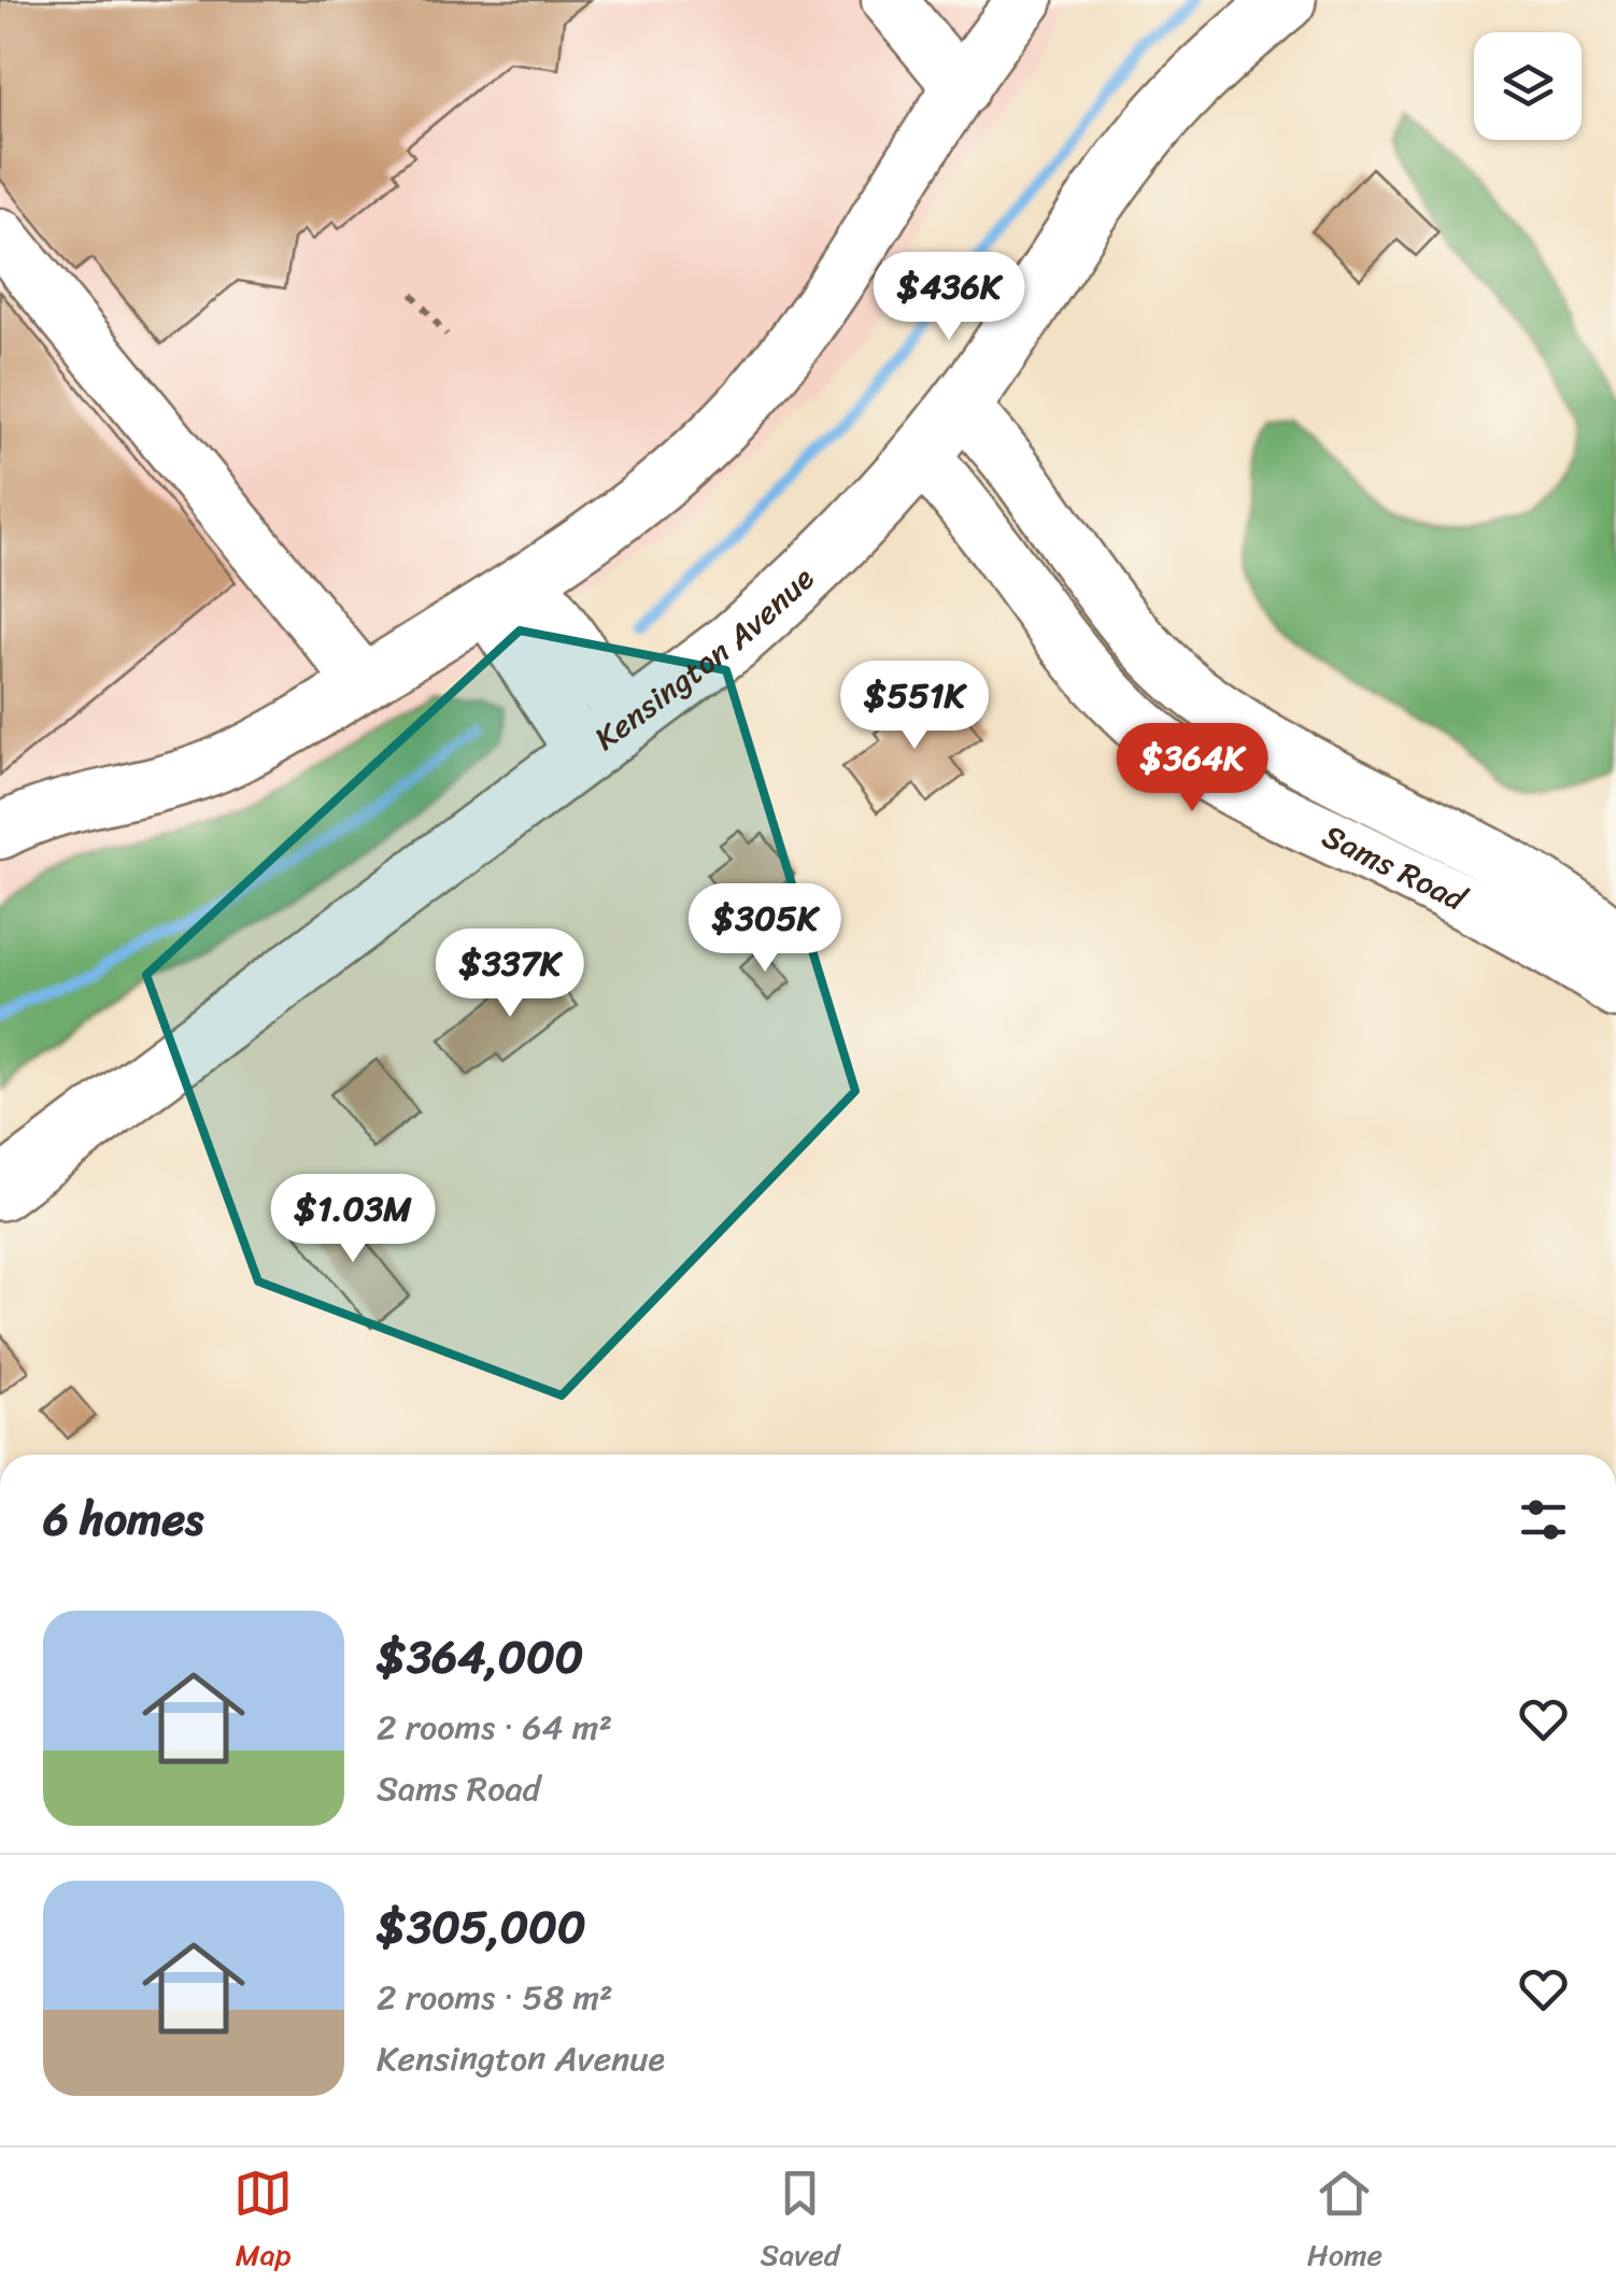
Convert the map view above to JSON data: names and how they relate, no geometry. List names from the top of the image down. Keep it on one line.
{"streets":{"main road":["Kensington Avenue"],"street":["Sams Road"]},"crossings":[["Kensington Avenue","Sams Road"]],"page":{"price":["$436K","$551K","$364K","$305K","$337K","$1.03M"],"heading":"6 homes","list":[{"name":"$364,000","note":"2 rooms · 64 m² · Sams Road"},{"name":"$305,000","note":"2 rooms · 58 m² · Kensington Avenue"}],"tabs":["Map","Saved","Home"]}}
